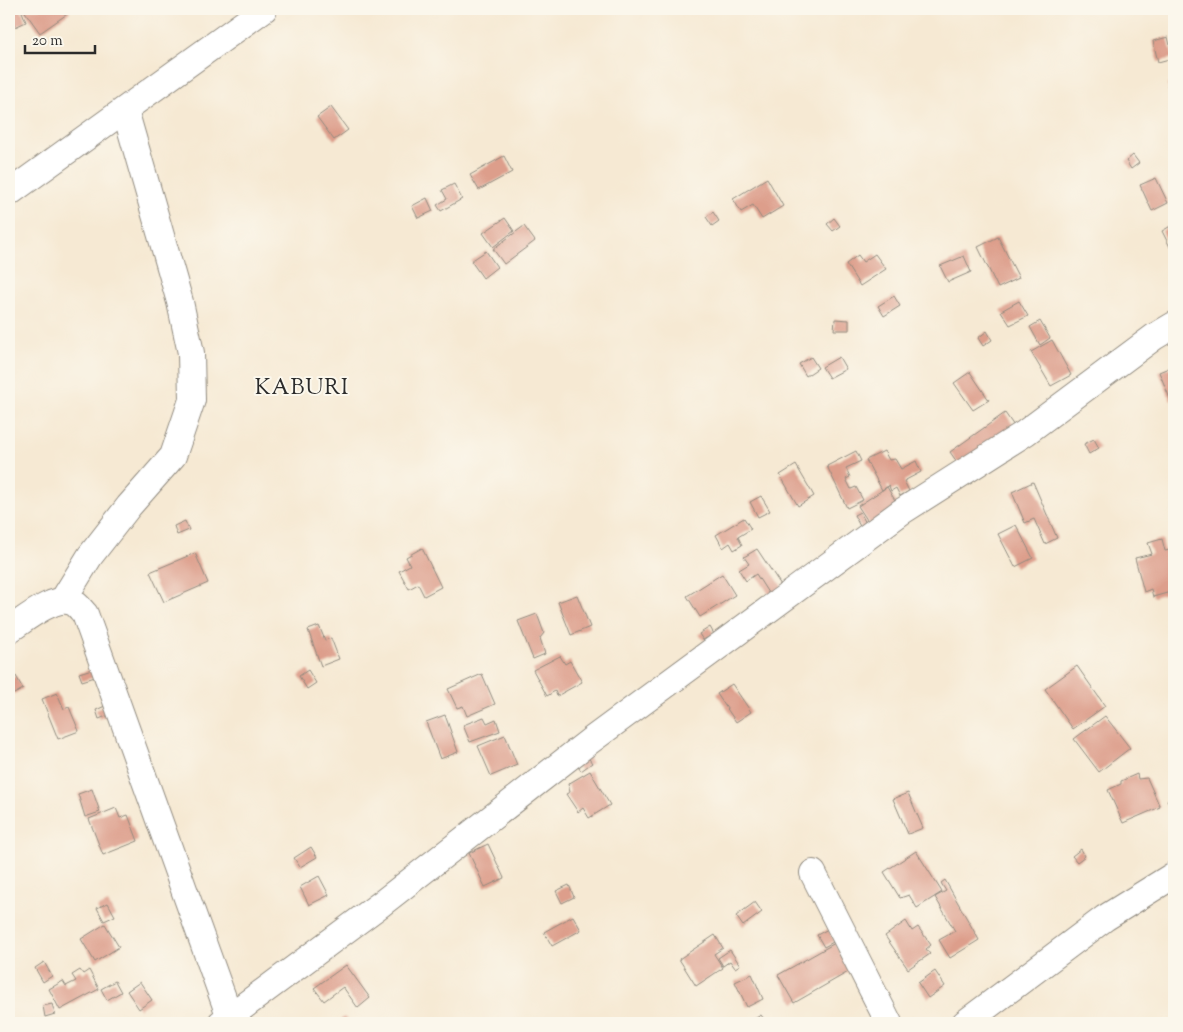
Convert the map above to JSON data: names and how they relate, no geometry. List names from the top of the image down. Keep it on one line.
{"districts":["KABURI"],"scale_bar":"20 m"}
